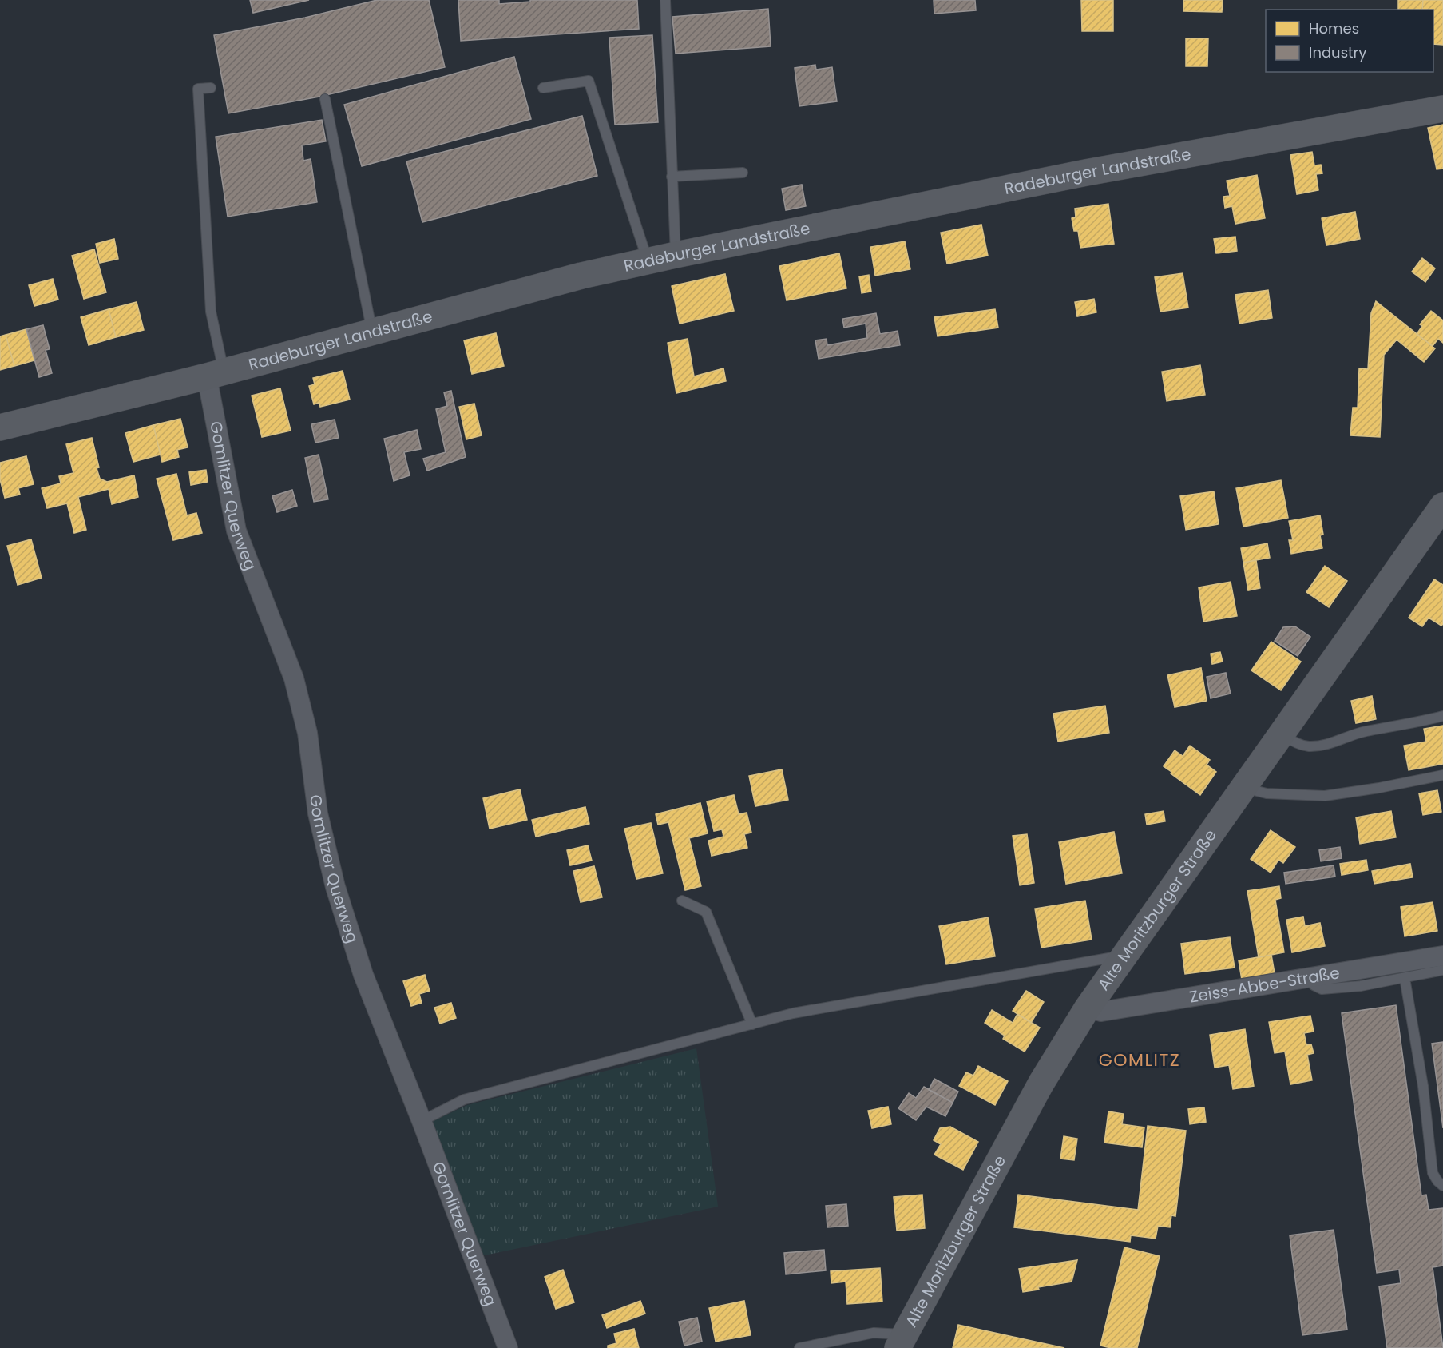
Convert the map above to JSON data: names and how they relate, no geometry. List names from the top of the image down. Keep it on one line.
{"streets":{"street":["Radeburger Landstraße","Gomlitzer Querweg","Alte Moritzburger Straße","Zeiss-Abbe-Straße"]},"crossings":[["Radeburger Landstraße","Gomlitzer Querweg"],["Alte Moritzburger Straße","Zeiss-Abbe-Straße"]],"districts":["GOMLITZ"],"legend":["Homes","Industry"]}
